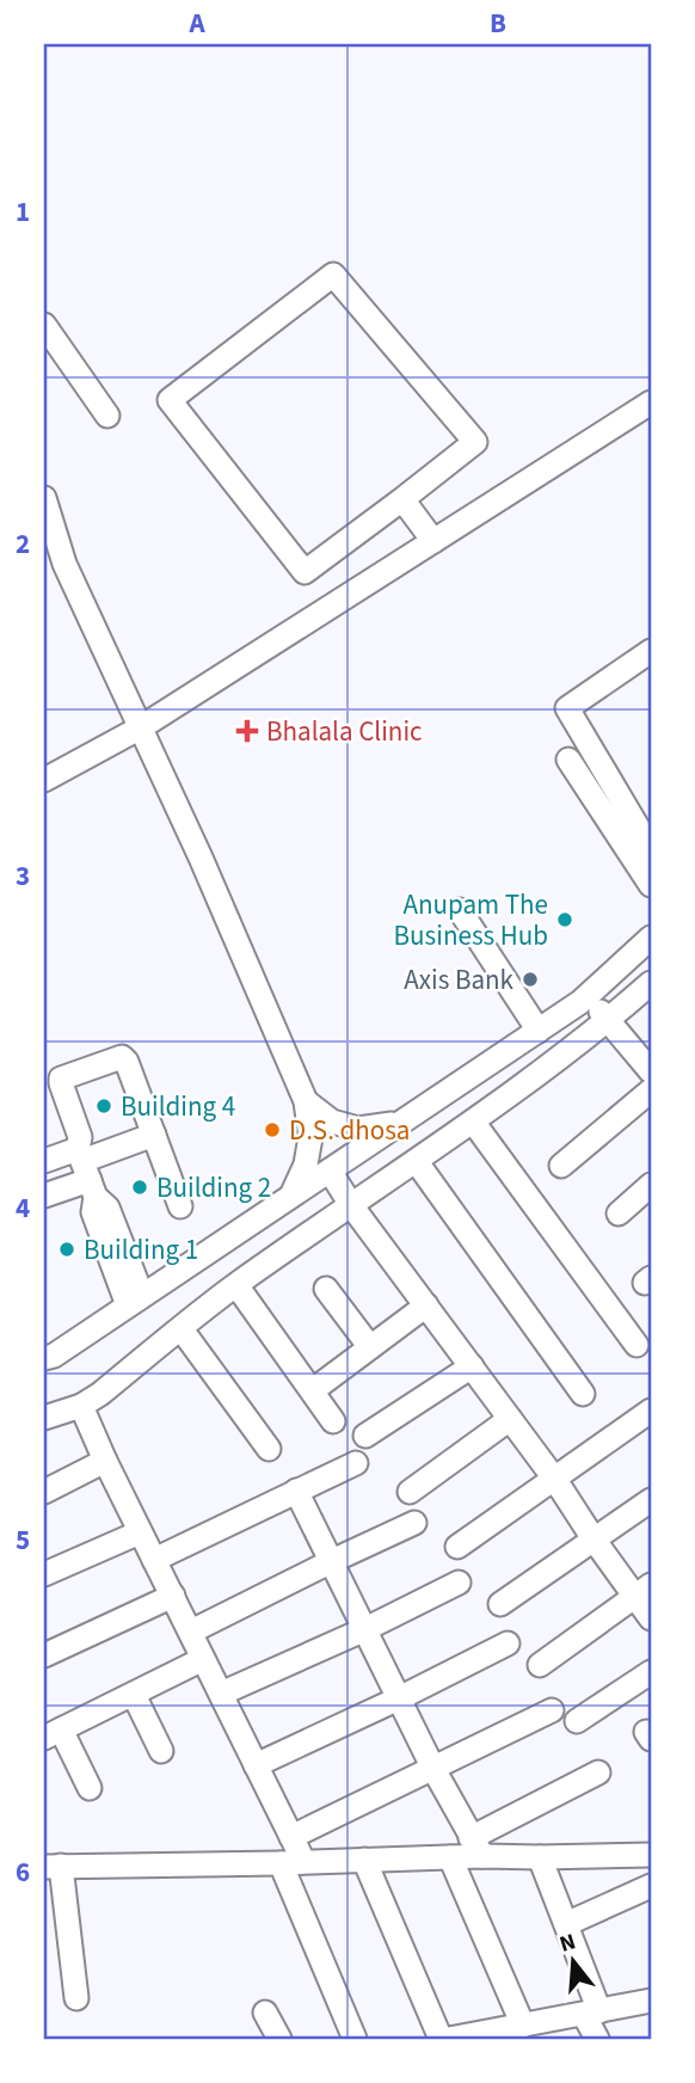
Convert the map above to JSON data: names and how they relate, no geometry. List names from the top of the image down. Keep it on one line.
{"places":{"health":["Bhalala Clinic"],"other":["Anupam The Business Hub","Axis Bank","Building 4","D.S. dhosa","Building 2","Building 1"]},"north":"top","grid":{"columns":["A","B"],"rows":["1","2","3","4","5","6"]}}
